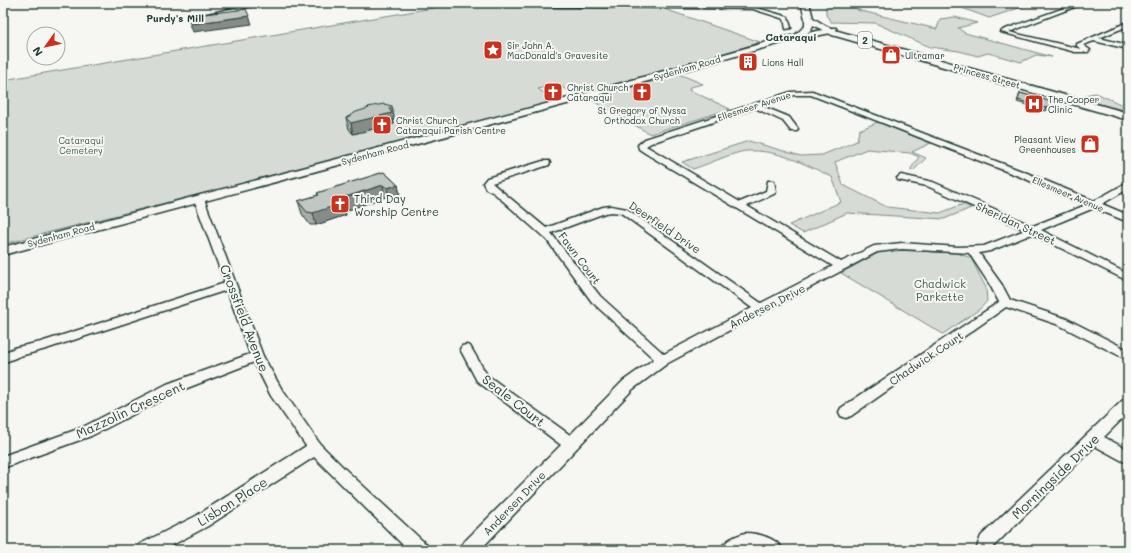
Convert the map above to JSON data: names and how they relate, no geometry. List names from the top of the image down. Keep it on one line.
{"streets":{"main road":["2","Sydenham Road","Princess Street"],"street":["Ellesmeer Avenue","Sheridan Street","Deerfield Drive","Fawn Court","Andersen Drive","Crossfield Avenue","Chadwick Court","Seale Court","Mazzolin Crescent","Morningside Drive","Lisbon Place"]},"crossings":[["Sydenham Road","Princess Street"],["Sydenham Road","Crossfield Avenue"],["Ellesmeer Avenue","Andersen Drive"],["Sheridan Street","Andersen Drive"],["Deerfield Drive","Fawn Court"],["Deerfield Drive","Andersen Drive"],["Fawn Court","Andersen Drive"],["Andersen Drive","Seale Court"],["Crossfield Avenue","Mazzolin Crescent"],["Crossfield Avenue","Lisbon Place"]],"districts":["Purdy's Mill","Cataraqui"],"parks":["Cataraqui Cemetery","Chadwick Parkette"],"places":{"place":["Sir John A. MacDonald's Gravesite"],"shop":["Ultramar","Pleasant View Greenhouses"],"building":["Lions Hall"],"church":["Christ Church Cataraqui","St Gregory of Nyssa Orthodox Church","Christ Church Cataraqui Parish Centre","Third Day Worship Centre"],"hospital":["The Cooper Clinic"]},"north":"bottom left"}
